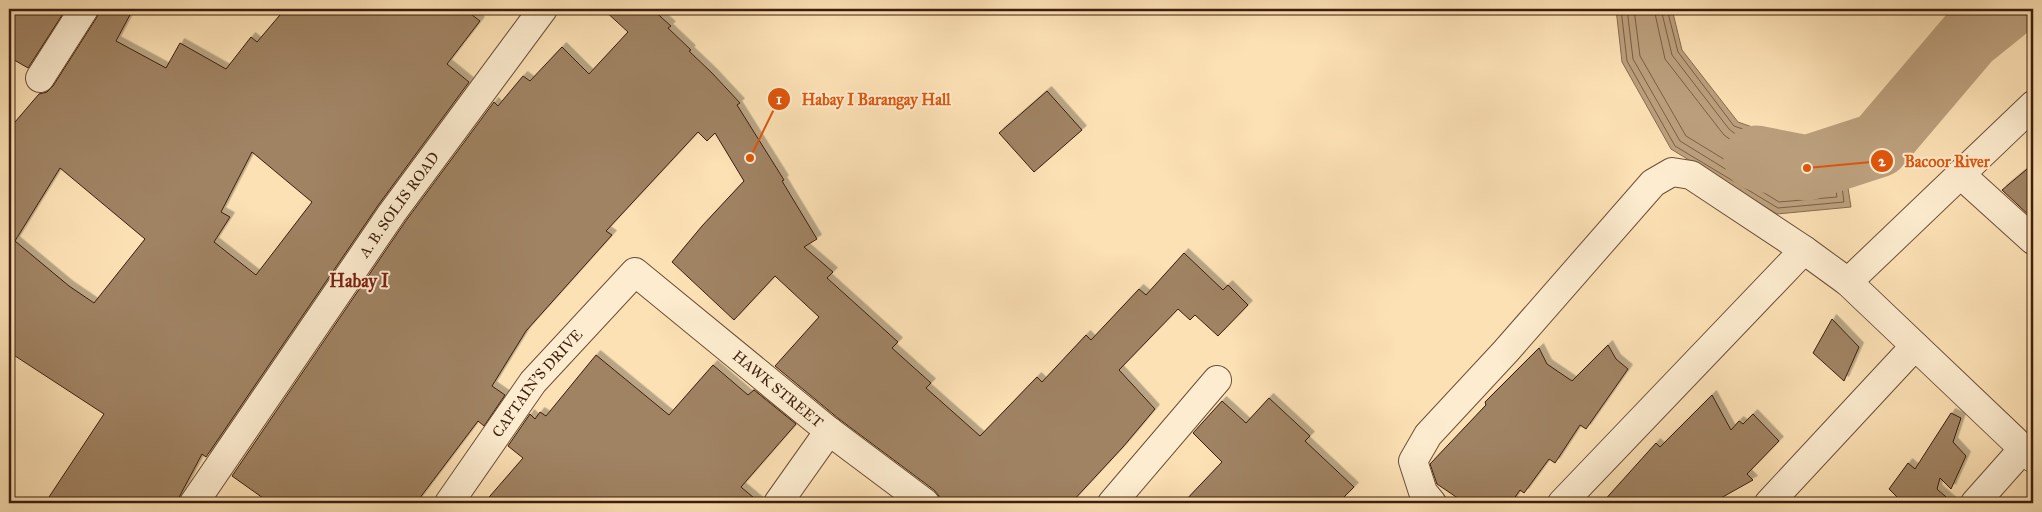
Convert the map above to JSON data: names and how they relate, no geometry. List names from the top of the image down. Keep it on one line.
{"streets":{"street":["A. B. SOLIS ROAD","CAPTAIN'S DRIVE","HAWK STREET"]},"crossings":[["CAPTAIN'S DRIVE","HAWK STREET"]],"districts":["Habay I"],"places":["Habay I Barangay Hall","Bacoor River"]}
